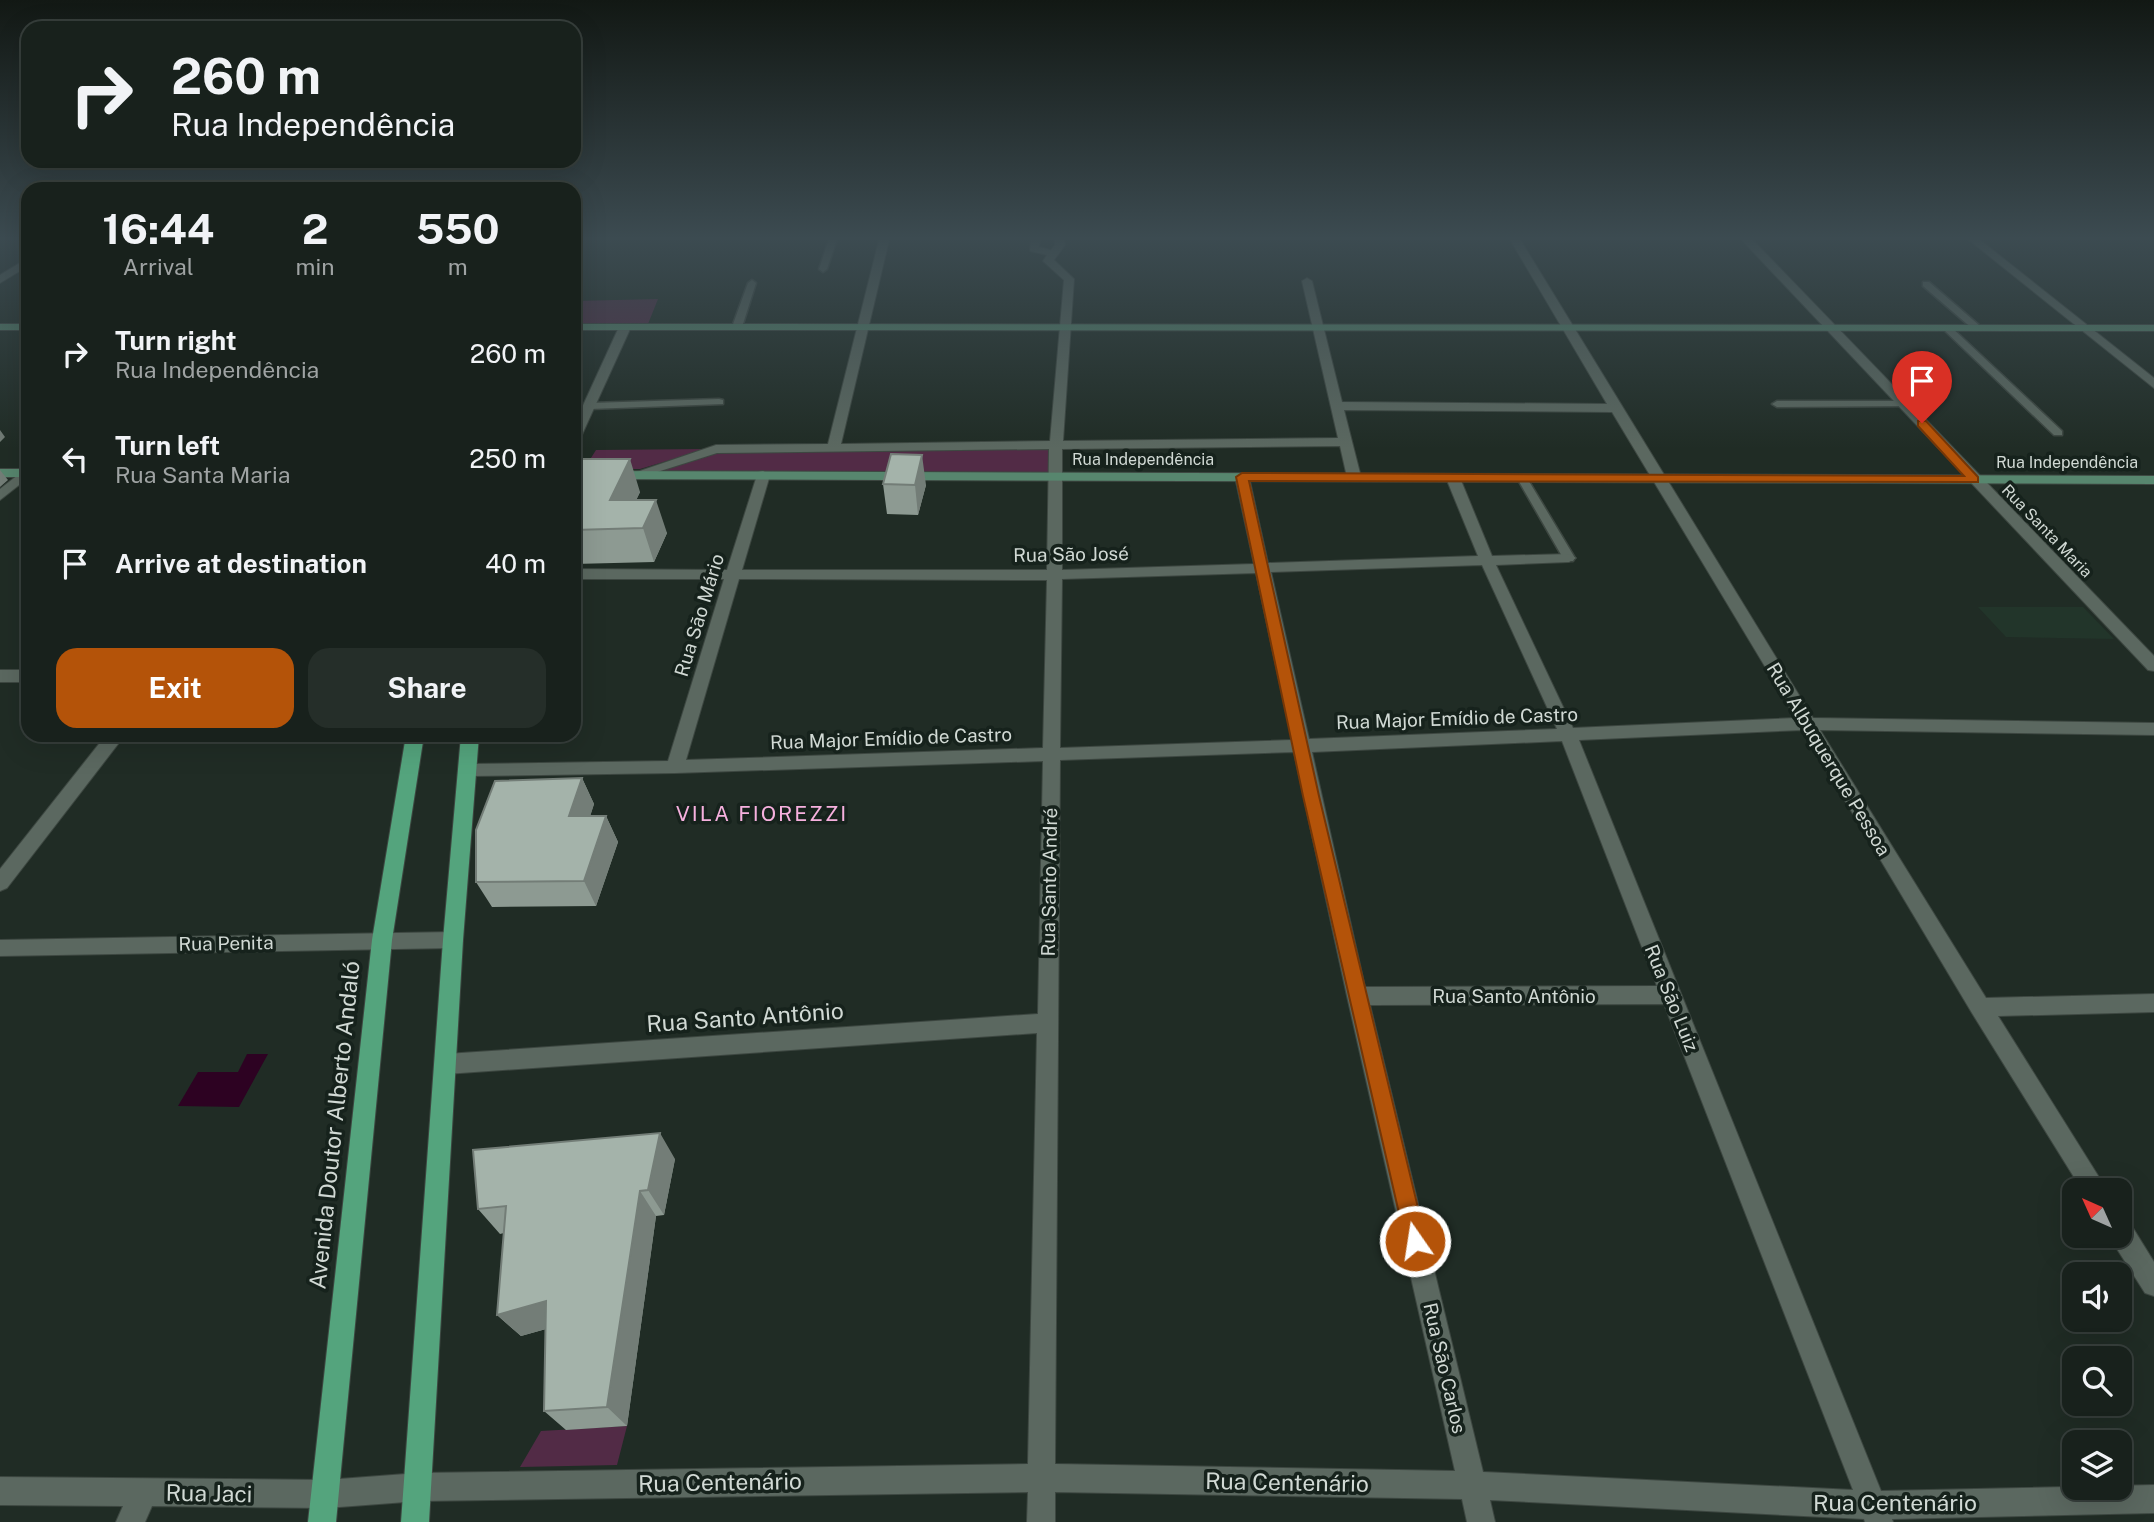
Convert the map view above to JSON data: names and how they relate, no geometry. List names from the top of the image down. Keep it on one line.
{"streets":{"main road":["Avenida Doutor Alberto Andaló"],"street":["Rua Independência","Rua Santa Maria","Rua São José","Rua São Mário","Rua Major Emídio de Castro","Rua Albuquerque Pessoa","Rua Santo André","Rua Penita","Rua Santo Antônio","Rua São Luiz","Rua São Carlos","Rua Centenário","Rua Jaci"]},"crossings":[["Rua Independência","Rua Santa Maria"],["Rua Independência","Rua São Mário"],["Rua Independência","Rua Albuquerque Pessoa"],["Rua Independência","Rua Santo André"],["Rua Independência","Rua São Luiz"],["Rua Independência","Rua São Carlos"],["Rua São José","Rua São Mário"],["Rua São José","Rua Santo André"],["Rua São José","Rua São Luiz"],["Rua São José","Rua São Carlos"],["Rua São Mário","Rua Major Emídio de Castro"],["Rua Major Emídio de Castro","Rua Albuquerque Pessoa"],["Rua Major Emídio de Castro","Rua Santo André"],["Rua Major Emídio de Castro","Rua São Luiz"],["Rua Major Emídio de Castro","Rua São Carlos"],["Rua Santo André","Rua Santo Antônio"],["Rua Santo André","Rua Centenário"],["Rua Penita","Avenida Doutor Alberto Andaló"],["Rua Santo Antônio","Rua São Luiz"],["Rua Santo Antônio","Rua São Carlos"],["Rua São Luiz","Rua Centenário"],["Avenida Doutor Alberto Andaló","Rua Jaci"],["Rua São Carlos","Rua Centenário"],["Rua Centenário","Rua Jaci"]],"districts":["VILA FIOREZZI"],"north":"top left","page":{"turn":["260 m","Rua Independência"],"eta":["16:44","Arrival","2","min","550","m"],"list":[{"name":"Turn right","note":"Rua Independência","value":"260 m"},{"name":"Turn left","note":"Rua Santa Maria","value":"250 m"},{"name":"Arrive at destination","value":"40 m"}],"buttons":["Exit","Share"]}}
